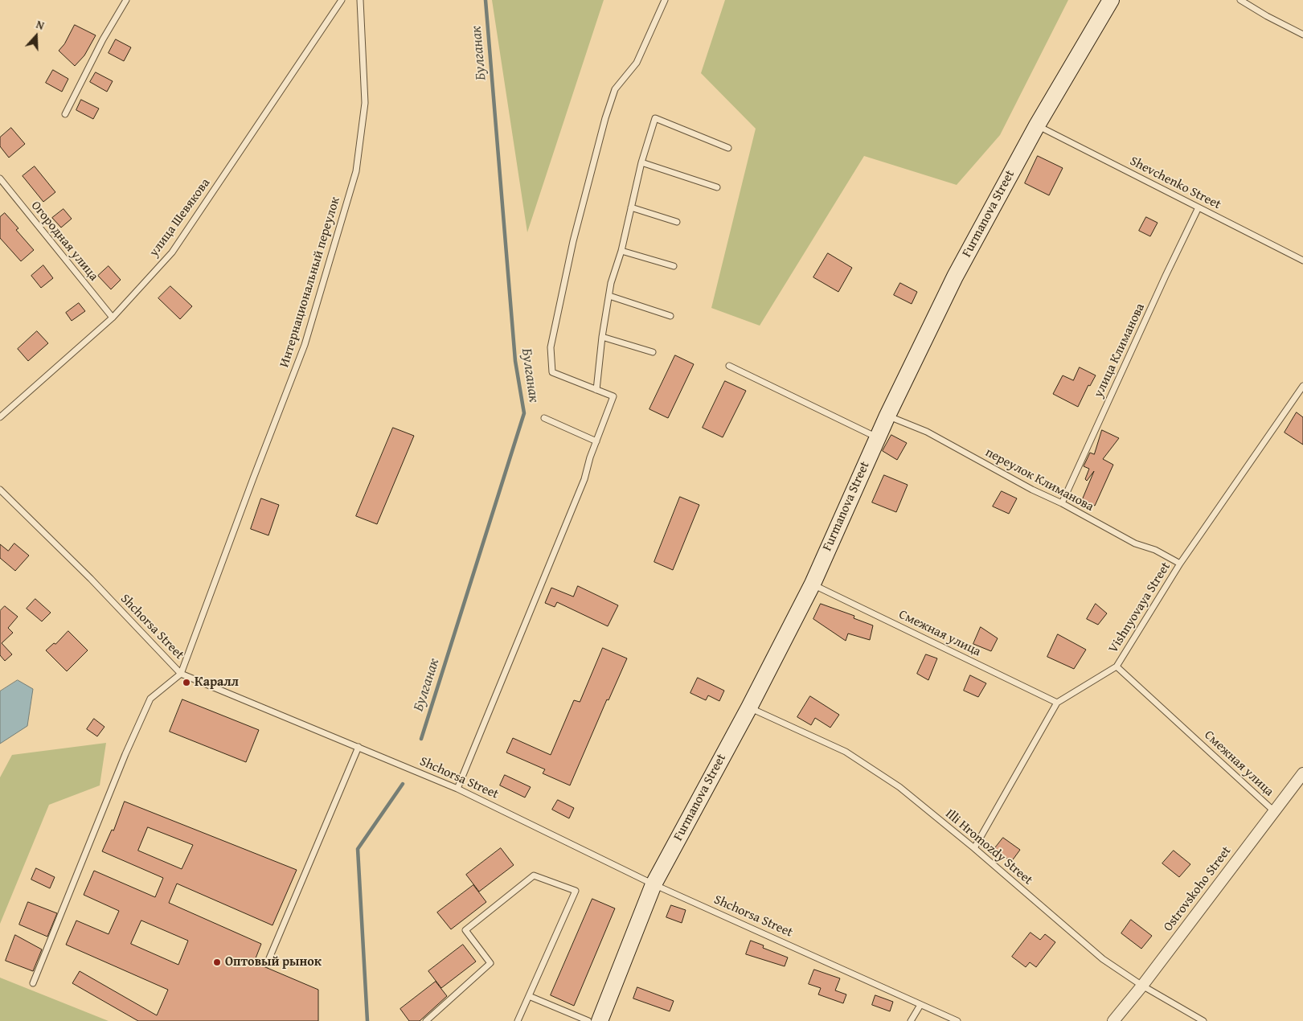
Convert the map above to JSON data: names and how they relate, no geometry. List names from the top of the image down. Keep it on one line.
{"streets":{"main road":["Furmanova Street"],"street":["Ostrovskoho Street"],"lane":["Shevchenko Street","улица Шевякова","Огородная улица","Интернациональный переулок","улица Климанова","переулок Климанова","Vishnyovaya Street","Shchorsa Street","Смежная улица","Illi Hromozdy Street"]},"crossings":[["Shevchenko Street","Furmanova Street"],["Shevchenko Street","улица Климанова"],["Furmanova Street","переулок Климанова"],["Furmanova Street","Shchorsa Street"],["Furmanova Street","Смежная улица"],["Furmanova Street","Illi Hromozdy Street"],["улица Шевякова","Огородная улица"],["Интернациональный переулок","Shchorsa Street"],["улица Климанова","переулок Климанова"],["переулок Климанова","Vishnyovaya Street"],["Vishnyovaya Street","Смежная улица"],["Vishnyovaya Street","Illi Hromozdy Street"],["Смежная улица","Ostrovskoho Street"],["Illi Hromozdy Street","Ostrovskoho Street"]],"water":["Булганак"],"places":["Каралл","Оптовый рынок"],"north":"top"}
